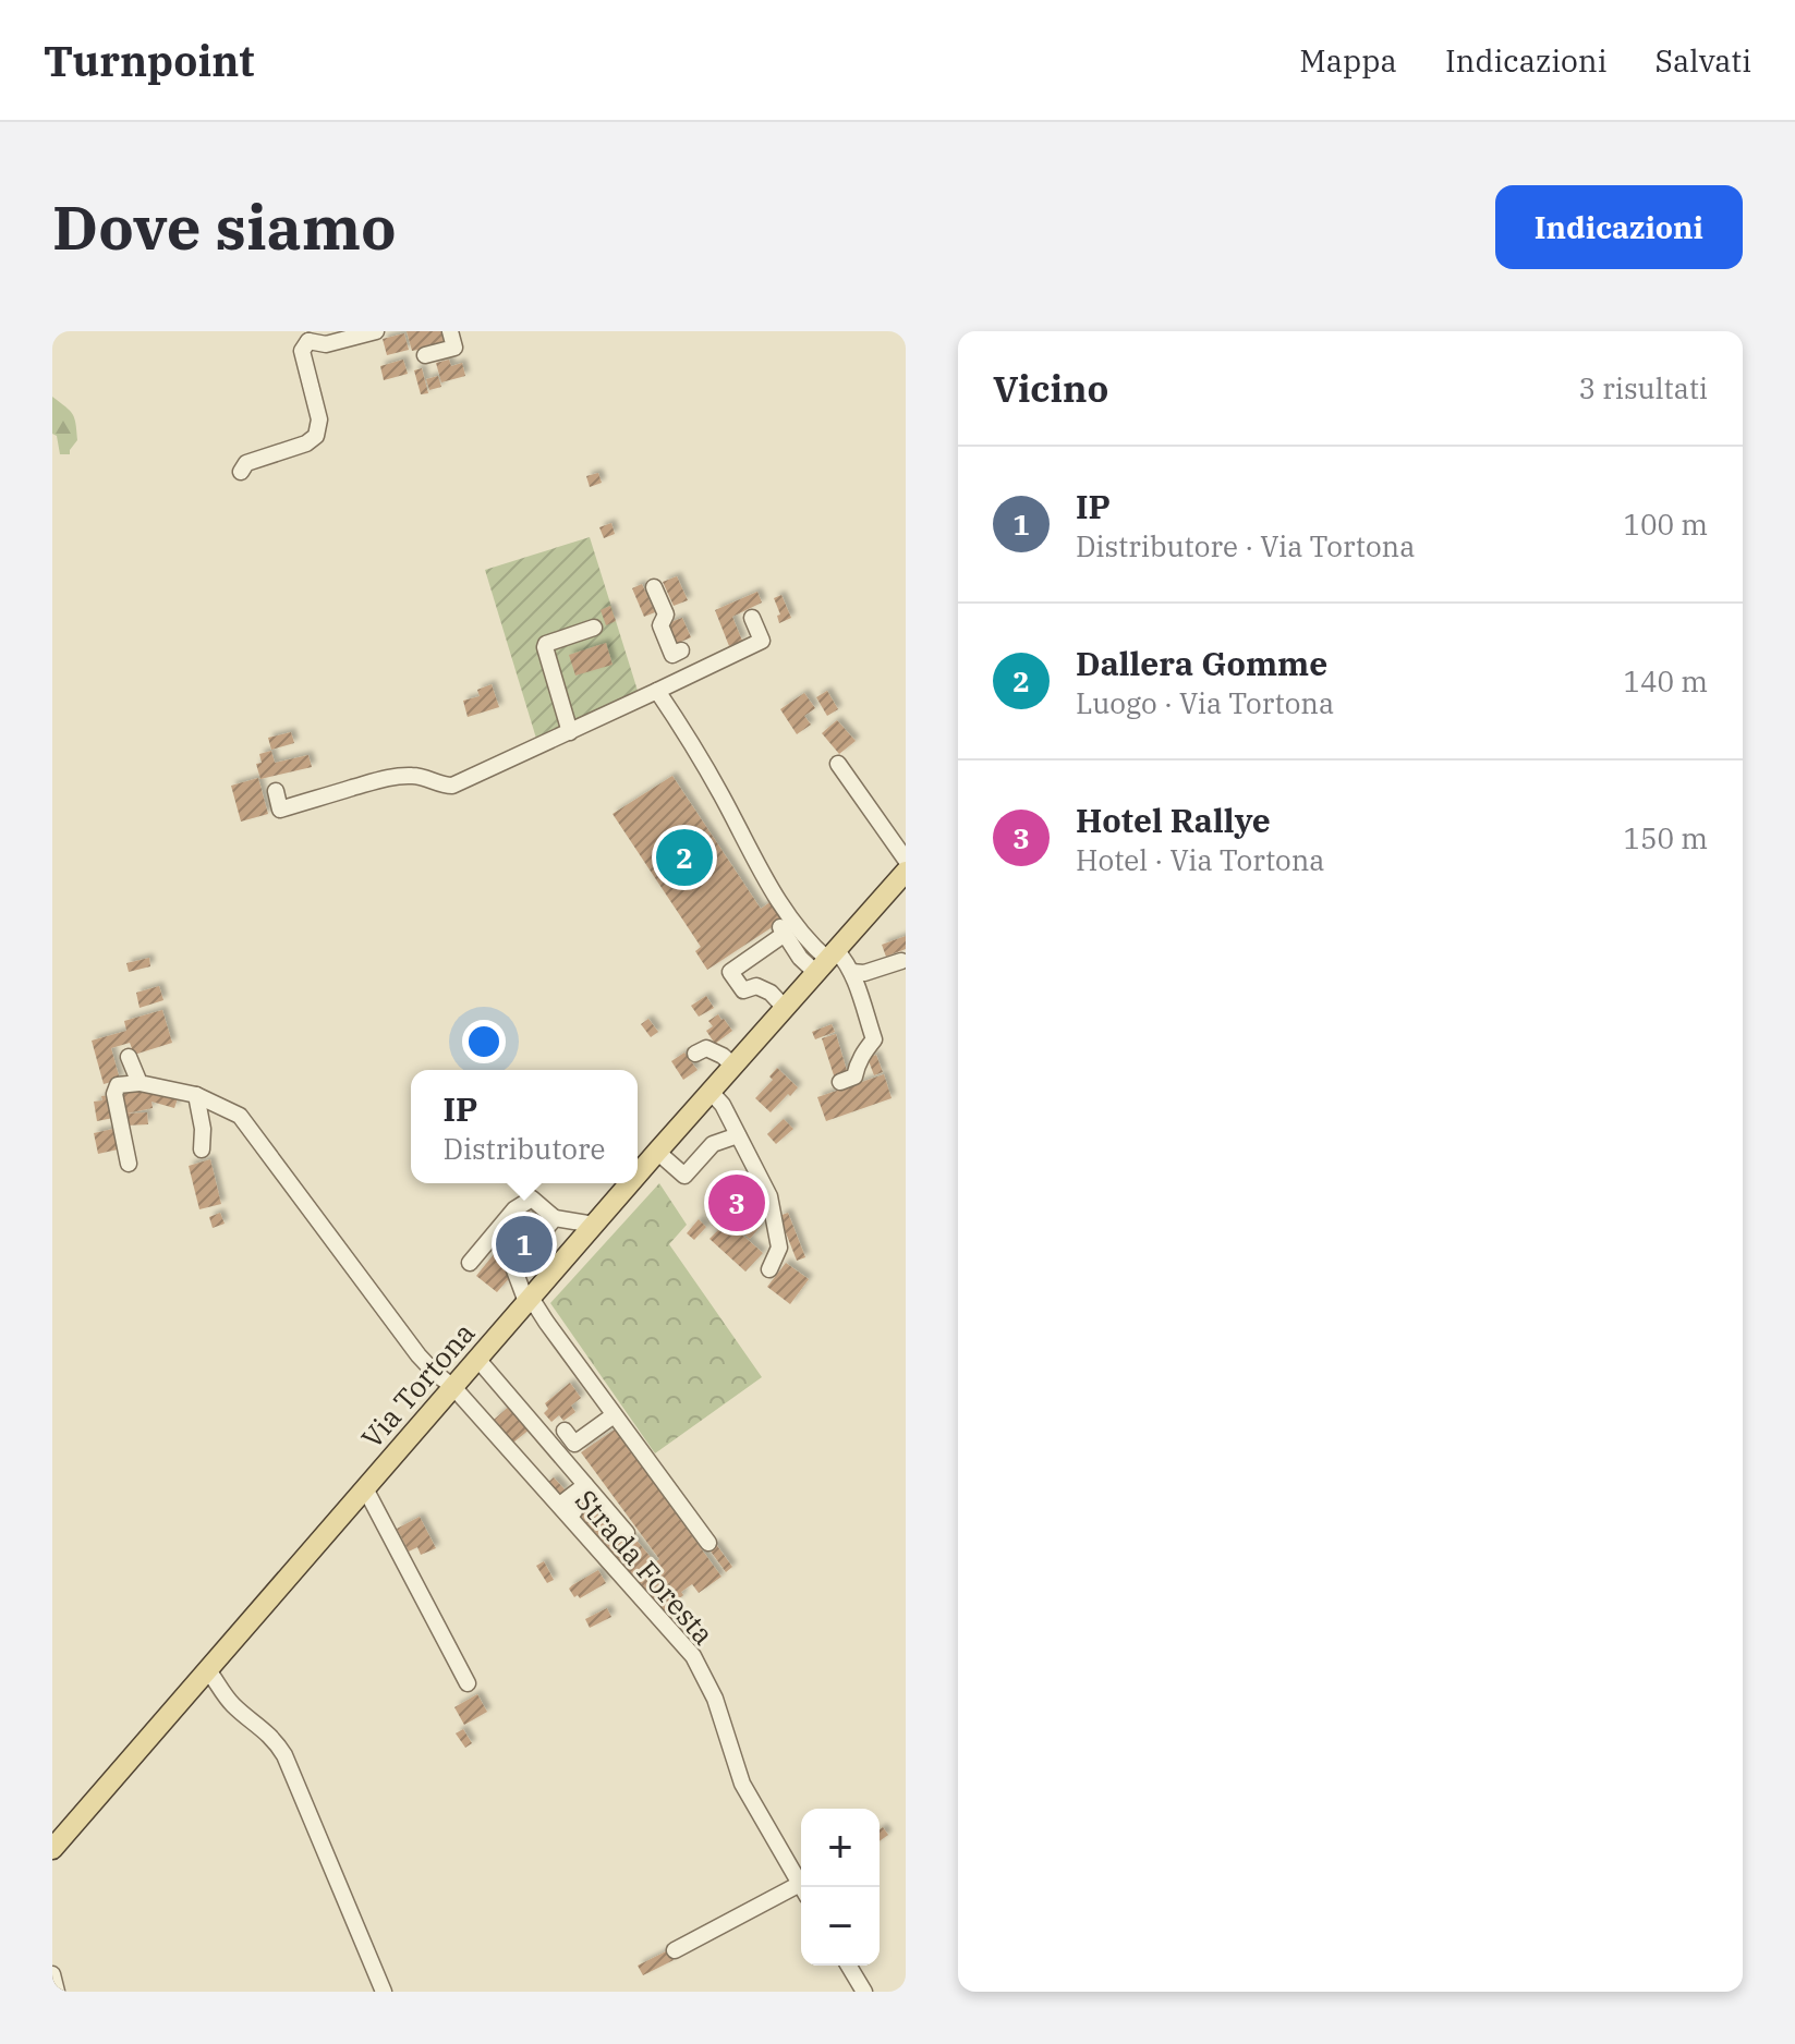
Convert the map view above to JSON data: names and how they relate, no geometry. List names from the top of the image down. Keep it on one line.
{"streets":{"main road":["Via Tortona"],"street":["Strada Foresta"]},"crossings":[["Via Tortona","Strada Foresta"]],"page":{"header":"Turnpoint","nav":["Mappa","Indicazioni","Salvati"],"buttons":"Indicazioni","title":"Dove siamo","heading":["Vicino","3 risultati"],"list":[{"mark":"1","name":"IP","note":"Distributore · Via Tortona","value":"100 m"},{"mark":"2","name":"Dallera Gomme","note":"Luogo · Via Tortona","value":"140 m"},{"mark":"3","name":"Hotel Rallye","note":"Hotel · Via Tortona","value":"150 m"}],"pins":["2","3","1"],"popup":["IP","Distributore"],"map_buttons":["+","−"]}}
